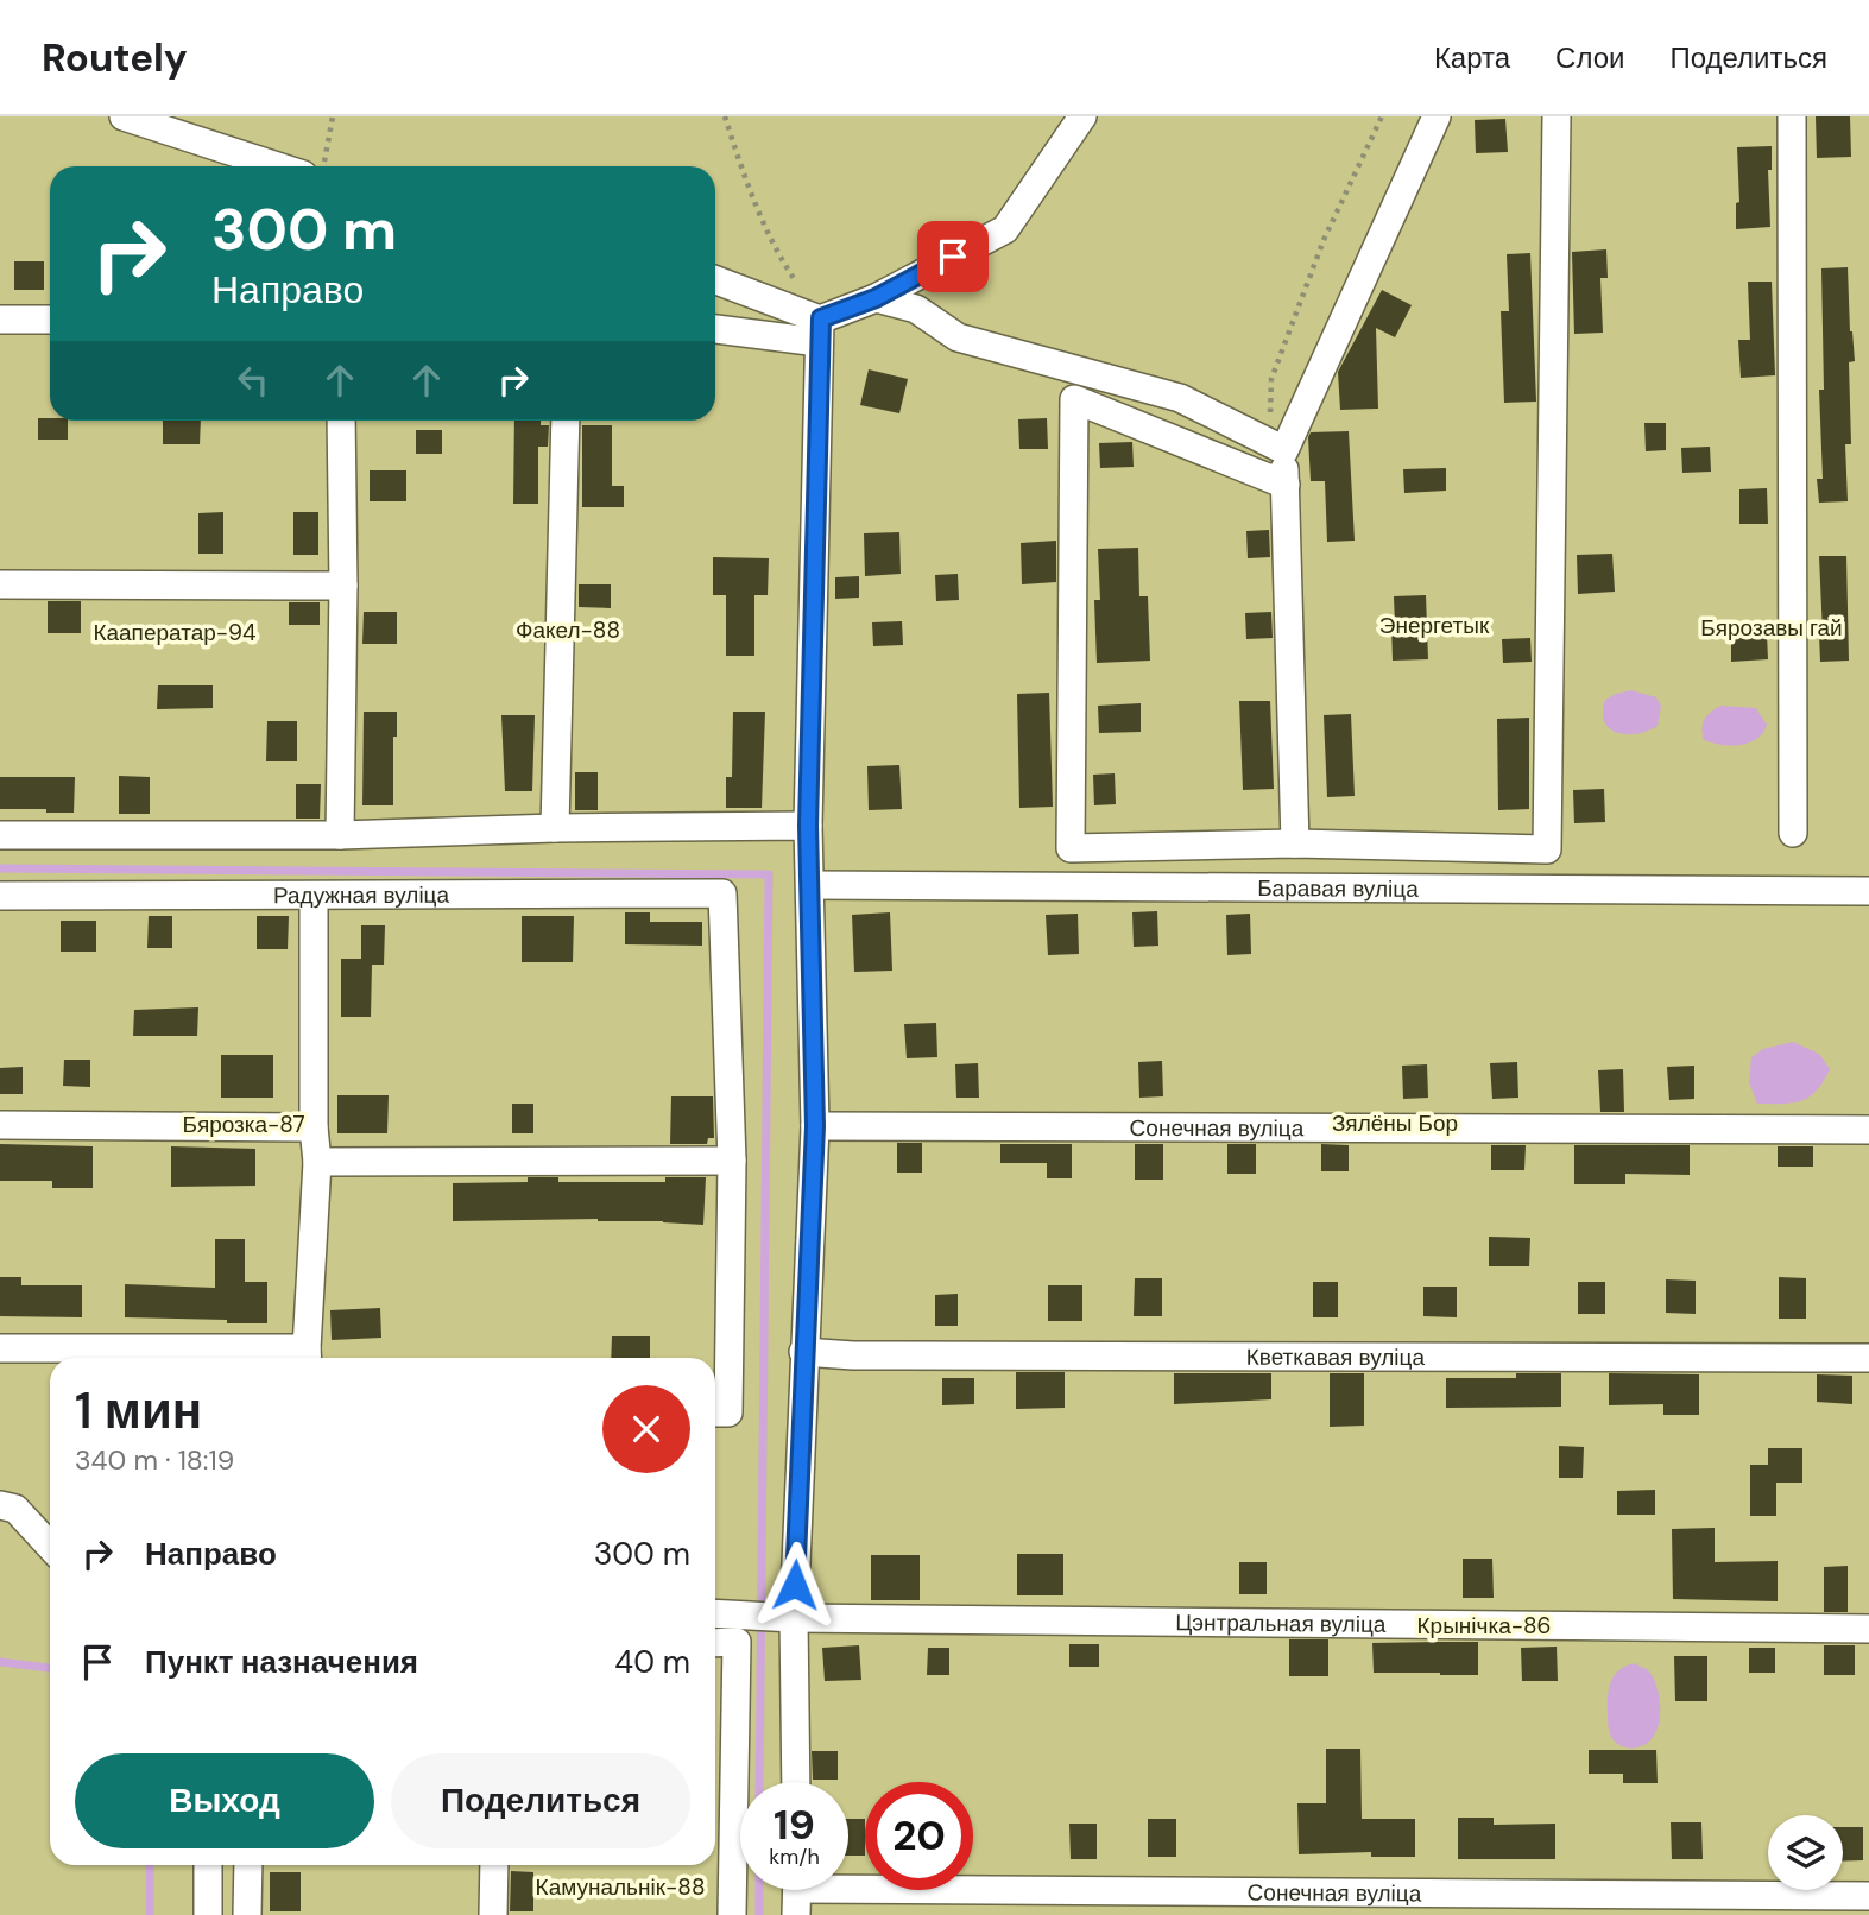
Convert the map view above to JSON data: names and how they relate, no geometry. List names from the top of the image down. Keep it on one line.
{"streets":{"street":["Баравая вуліца","Радужная вуліца","Сонечная вуліца","Кветкавая вуліца","Цэнтральная вуліца"]},"parks":["Энергетык","Бярозавы гай","Факел-88","Кааператар-94","Зялёны Бор","Бярозка-87","Крынічка-86","Камунальнік-88"],"page":{"header":"Routely","nav":["Карта","Слои","Поделиться"],"turn":["300 m","Направо"],"heading":["1 мин","340 m · 18:19"],"list":[{"name":"Направо","value":"300 m"},{"name":"Пункт назначения","value":"40 m"}],"buttons":["Выход","Поделиться"],"speed":"19 km/h","limit":"20"}}
